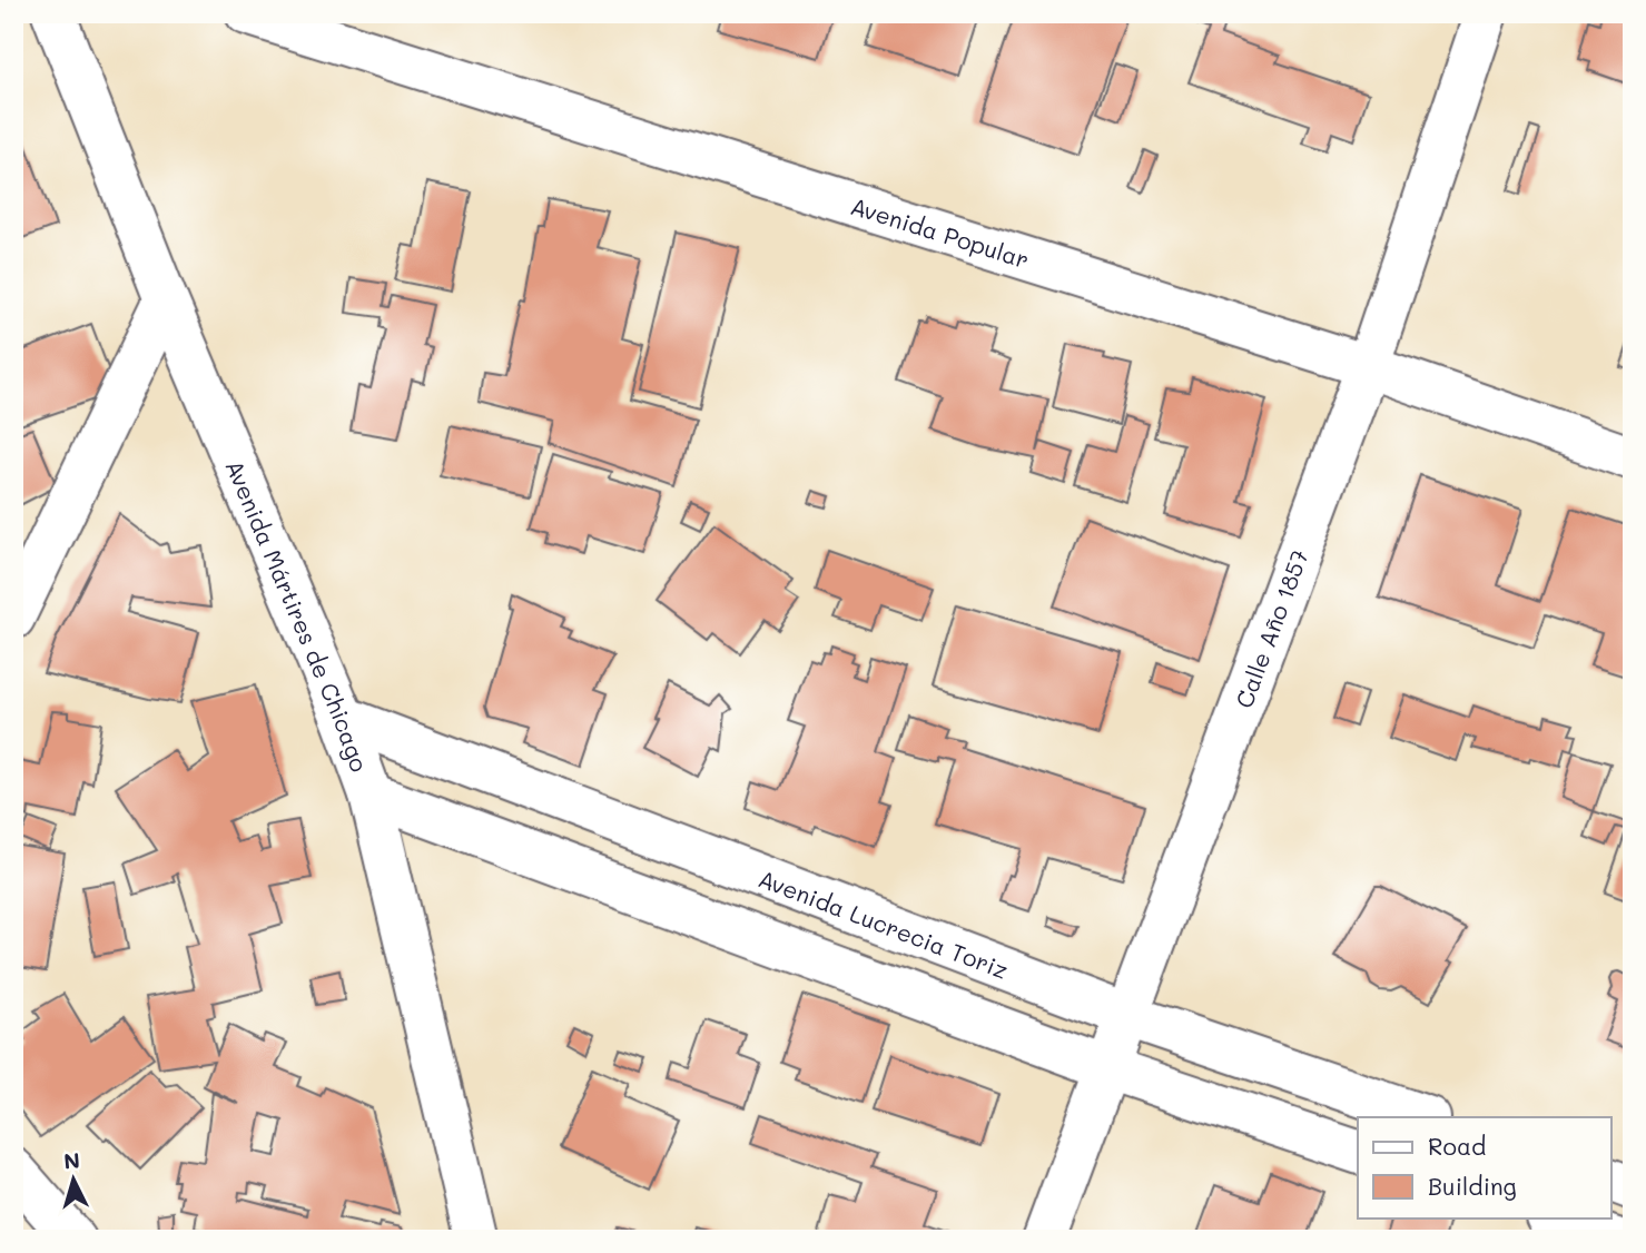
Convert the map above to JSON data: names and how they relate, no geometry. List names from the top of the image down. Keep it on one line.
{"streets":{"street":["Avenida Popular","Avenida Mártires de Chicago","Calle Año 1857","Avenida Lucrecia Toriz"]},"crossings":[["Avenida Popular","Calle Año 1857"],["Avenida Mártires de Chicago","Avenida Lucrecia Toriz"],["Calle Año 1857","Avenida Lucrecia Toriz"]],"legend":["Road","Building"],"north":"top"}
